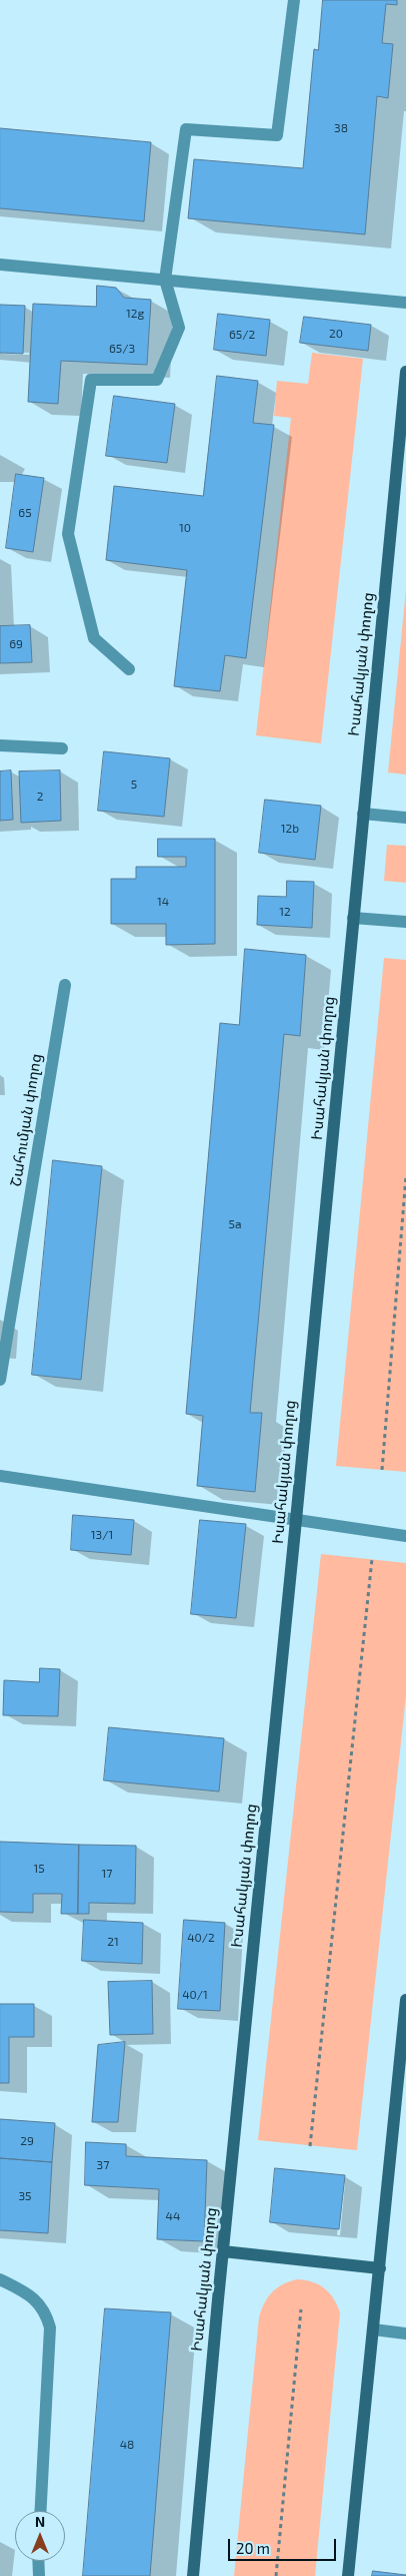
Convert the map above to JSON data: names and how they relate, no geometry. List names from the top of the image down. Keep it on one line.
{"streets":{"street":["Իսահակյան փողոց","Շահումյան փողոց"]},"house_numbers":["38","12g","20","65/2","65/3","65","10","69","5","2","12b","14","12","5a","13/1","15","17","40/2","21","40/1","29","37","35","44","48"],"scale_bar":"20 m","north":"top"}
